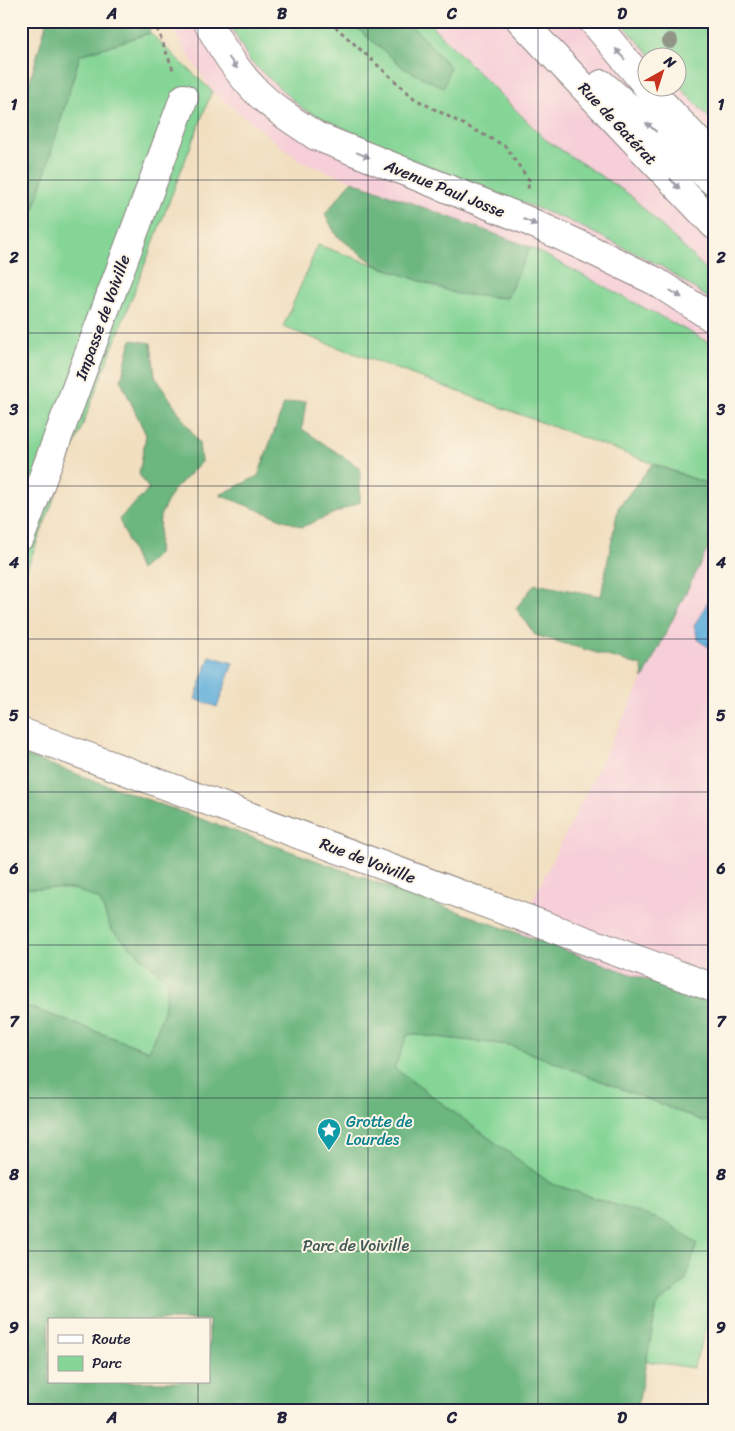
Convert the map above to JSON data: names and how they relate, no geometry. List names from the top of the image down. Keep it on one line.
{"streets":{"main road":["Rue de Gatérat","Avenue Paul Josse","Impasse de Voiville","Rue de Voiville"]},"one_way":["Avenue Paul Josse"],"parks":["Parc de Voiville"],"places":{"place":["Grotte de Lourdes"]},"legend":["Route","Parc"],"north":"top right","grid":{"columns":["A","B","C","D"],"rows":["1","2","3","4","5","6","7","8","9"]}}
